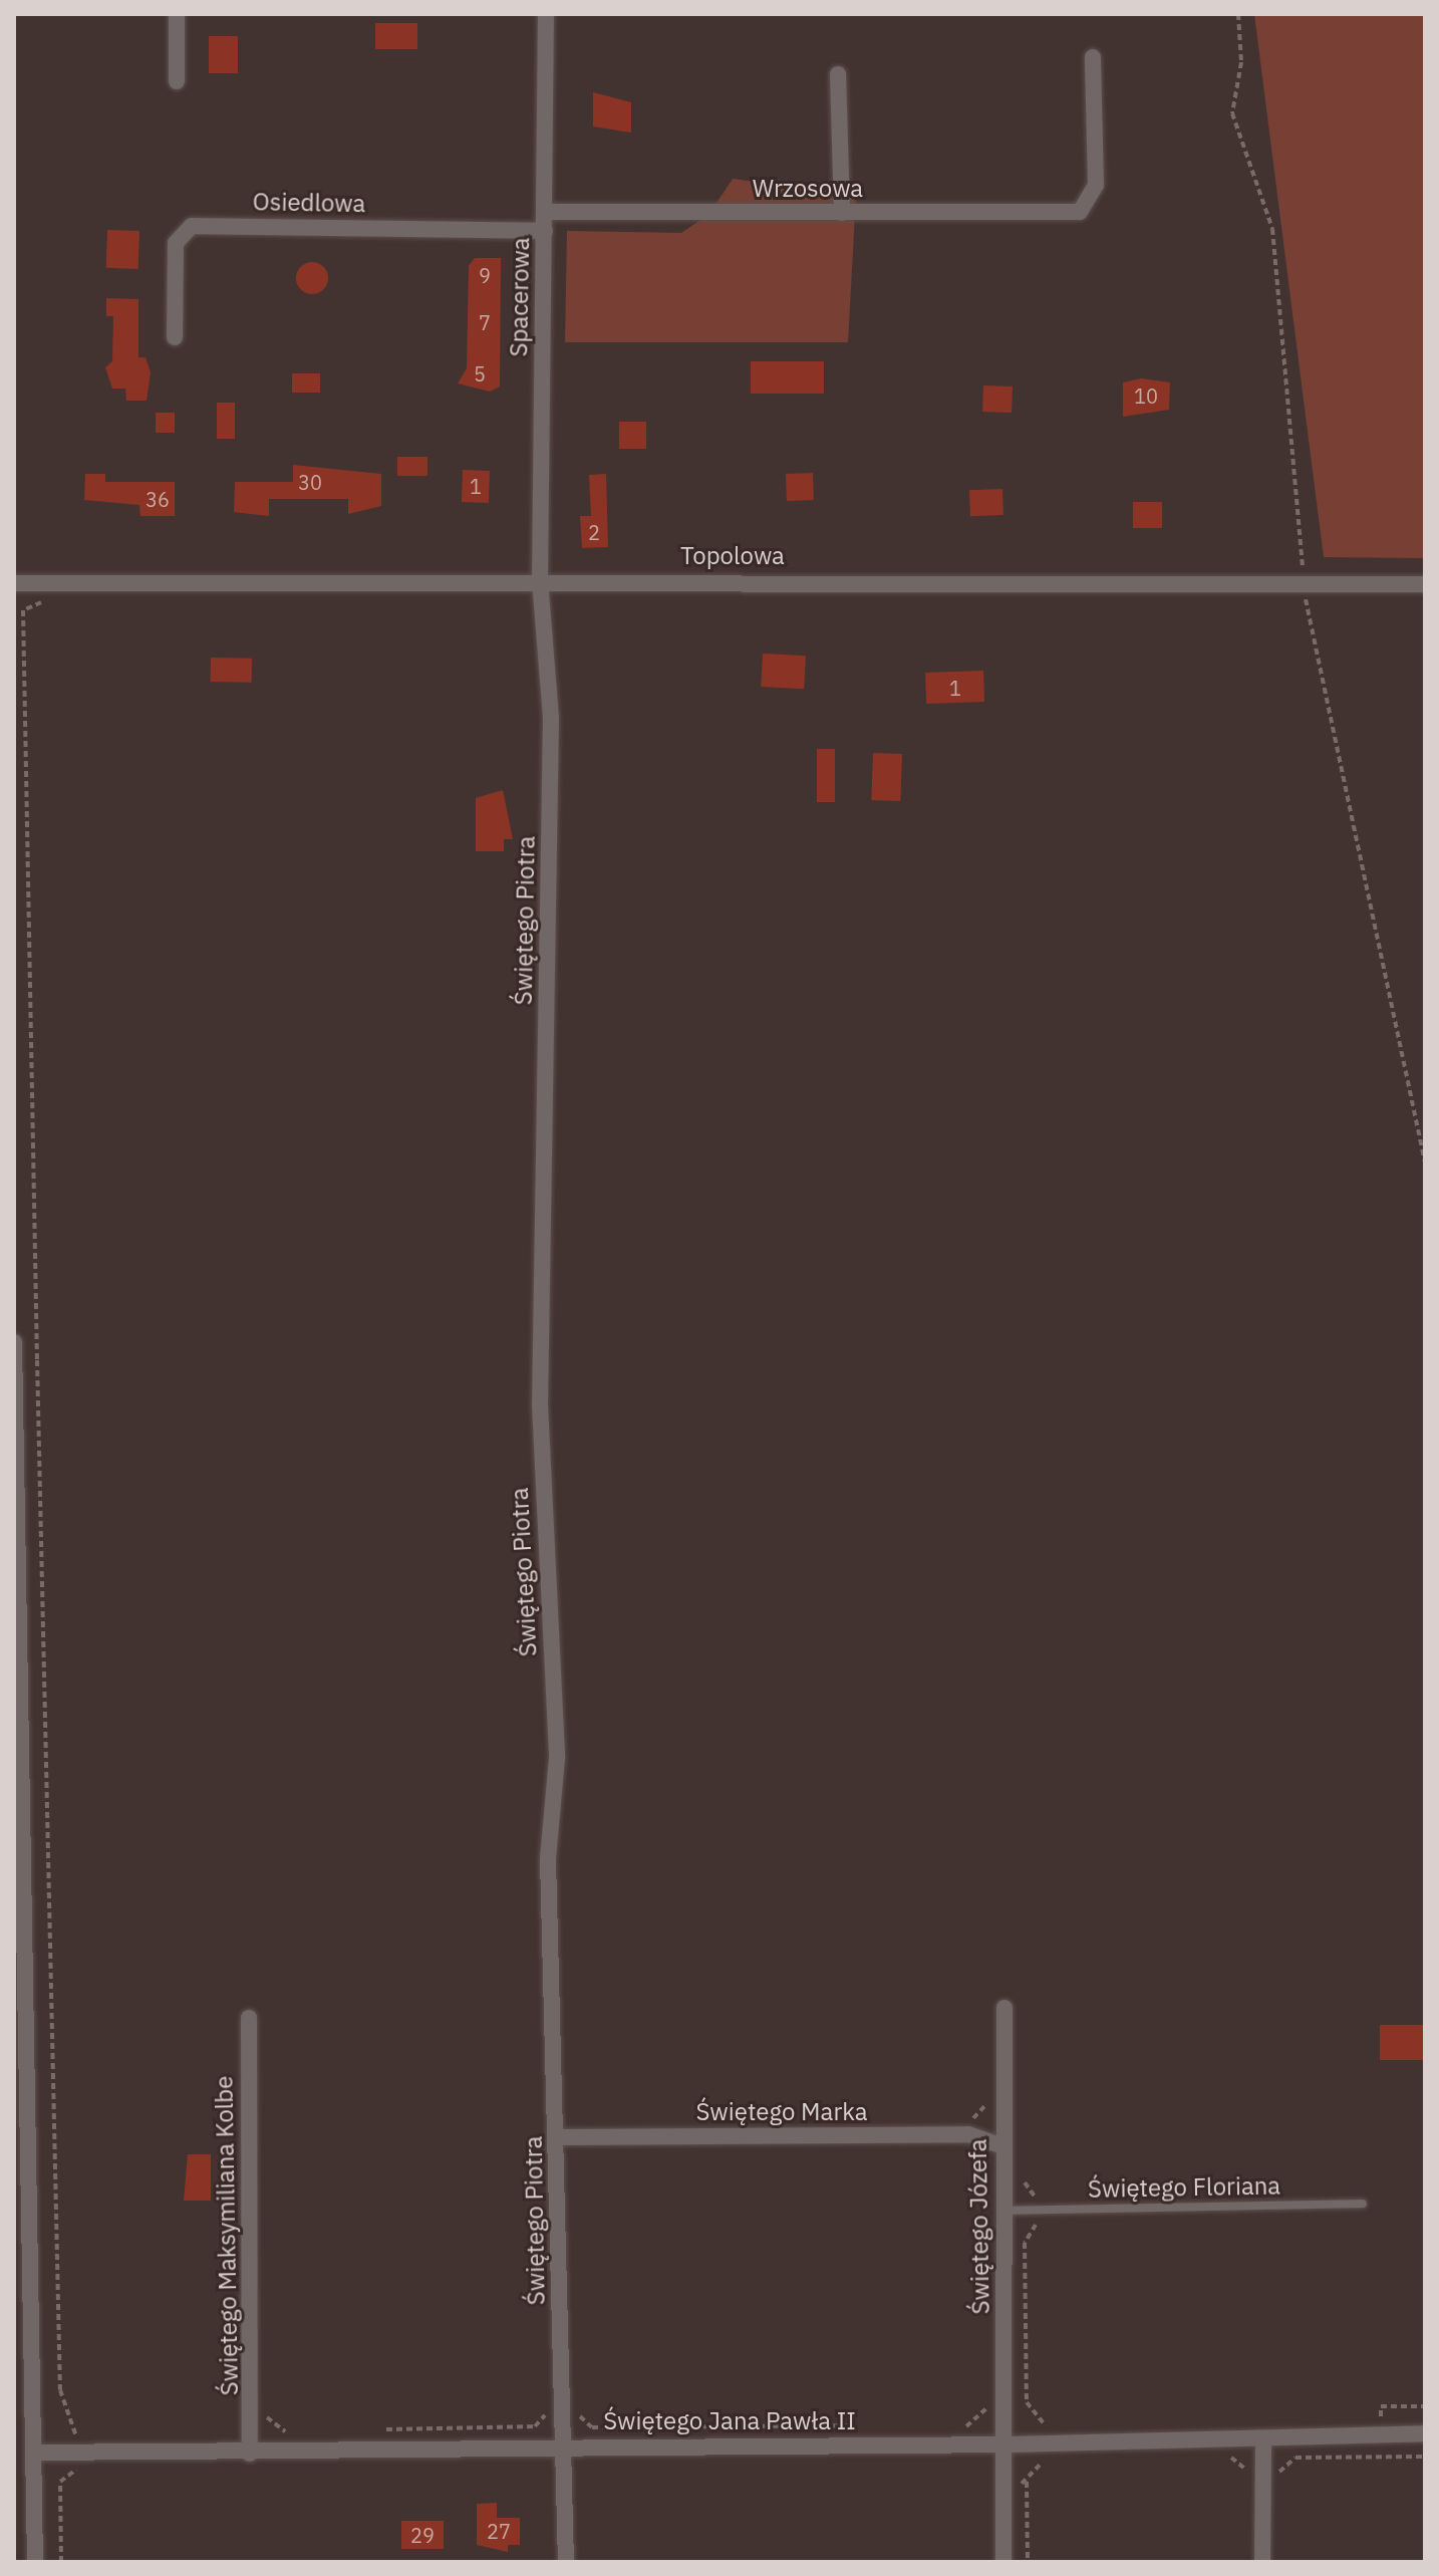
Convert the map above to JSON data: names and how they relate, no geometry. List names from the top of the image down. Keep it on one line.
{"streets":{"street":["Wrzosowa","Osiedlowa","Spacerowa","Topolowa","Świętego Piotra","Świętego Marka","Świętego Józefa","Świętego Maksymiliana Kolbe","Świętego Jana Pawła II"],"lane":["Świętego Floriana"]},"crossings":[["Wrzosowa","Spacerowa"],["Osiedlowa","Spacerowa"],["Spacerowa","Topolowa"],["Spacerowa","Świętego Piotra"],["Topolowa","Świętego Piotra"],["Świętego Piotra","Świętego Marka"],["Świętego Piotra","Świętego Jana Pawła II"],["Świętego Marka","Świętego Józefa"],["Świętego Floriana","Świętego Józefa"],["Świętego Józefa","Świętego Jana Pawła II"],["Świętego Maksymiliana Kolbe","Świętego Jana Pawła II"]],"house_numbers":["9","7","5","10","30","1","36","2","1","27","29"]}
